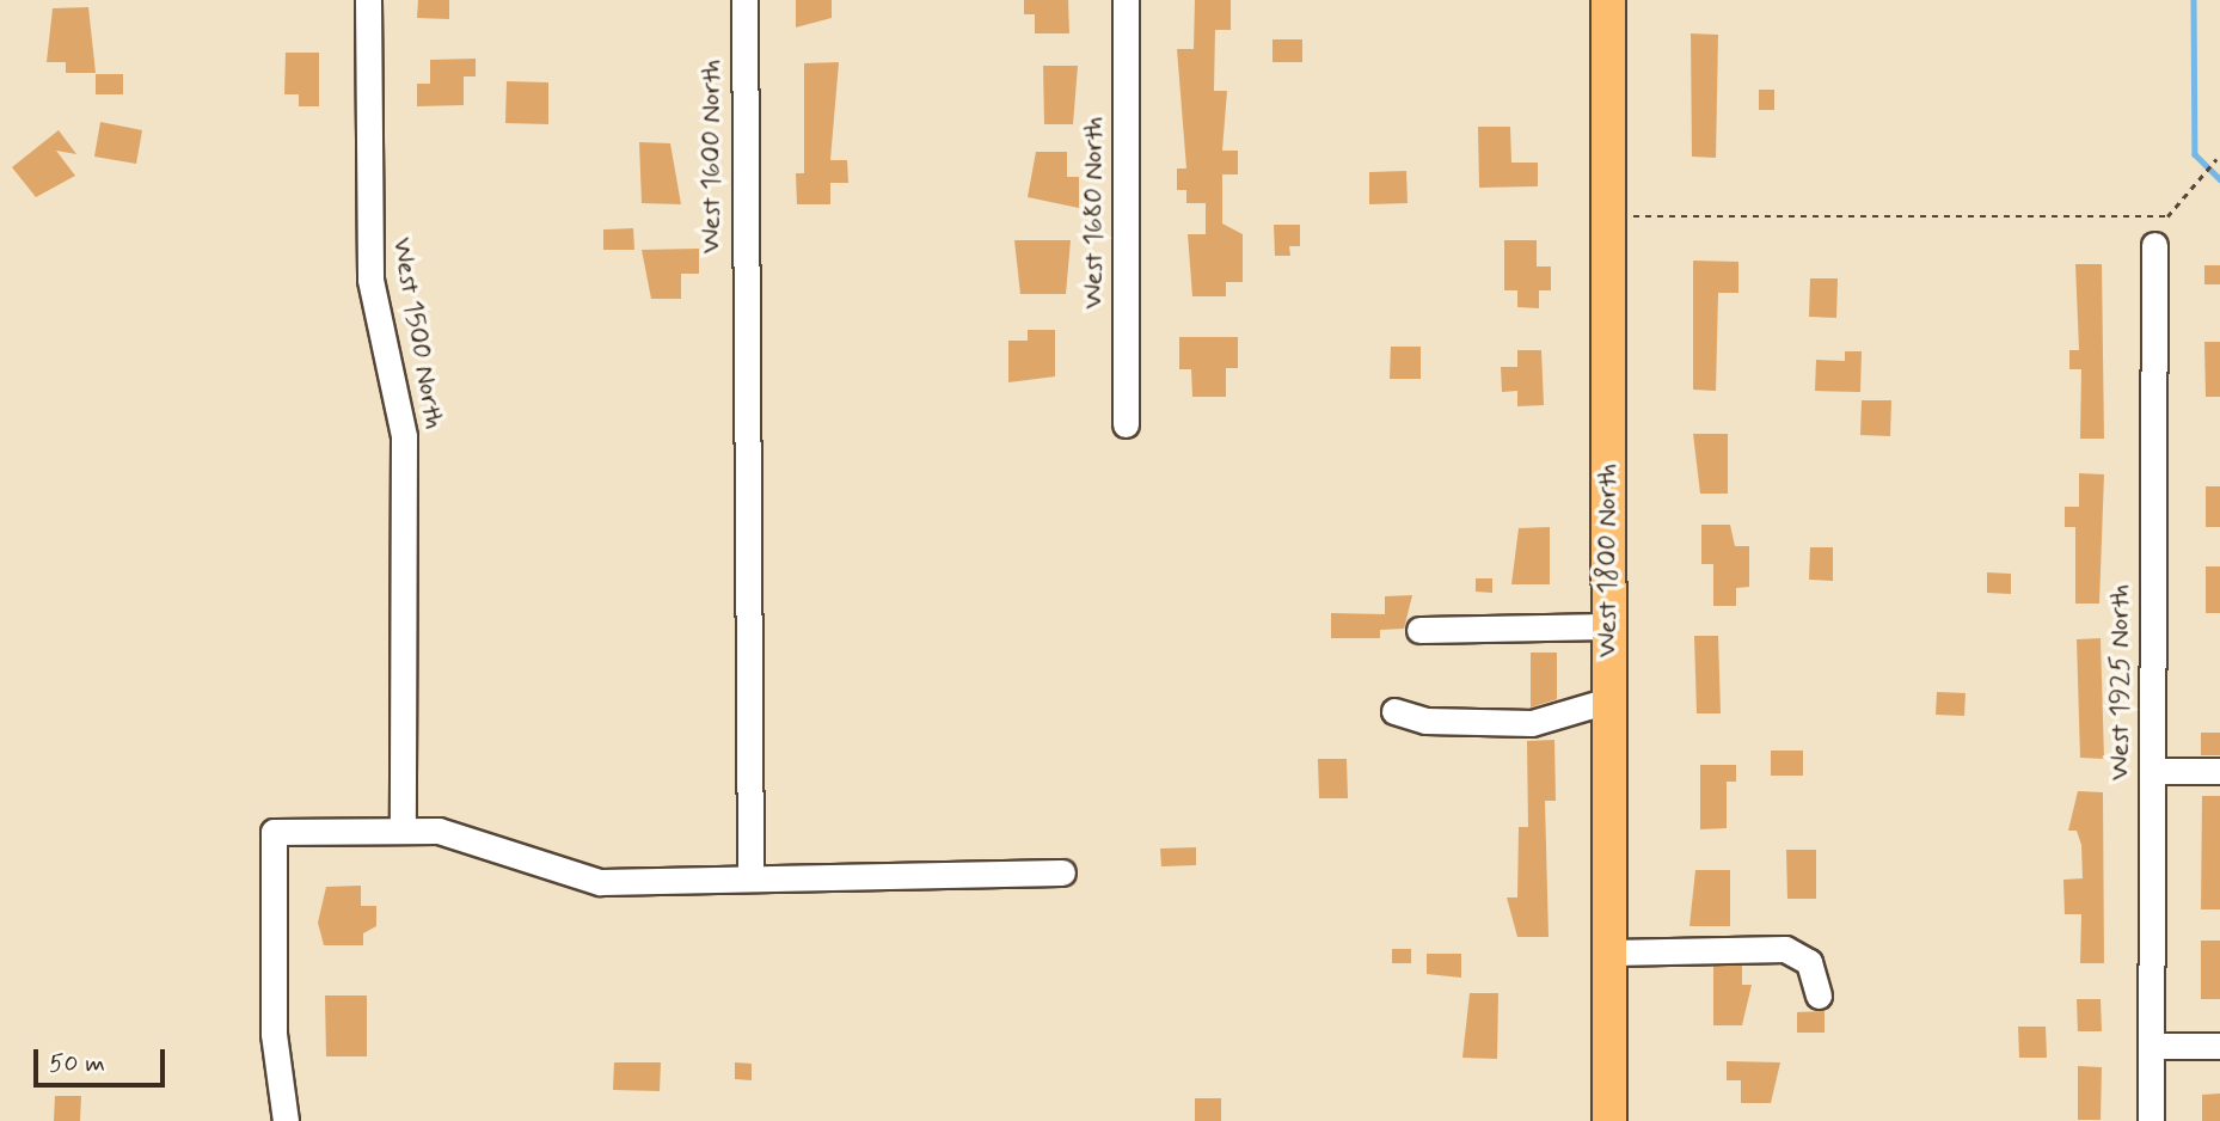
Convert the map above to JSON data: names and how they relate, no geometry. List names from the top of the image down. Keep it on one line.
{"streets":{"main road":["West 1800 North"],"street":["West 1600 North","West 1680 North","West 1500 North","West 1925 North"]},"scale_bar":"50 m"}
